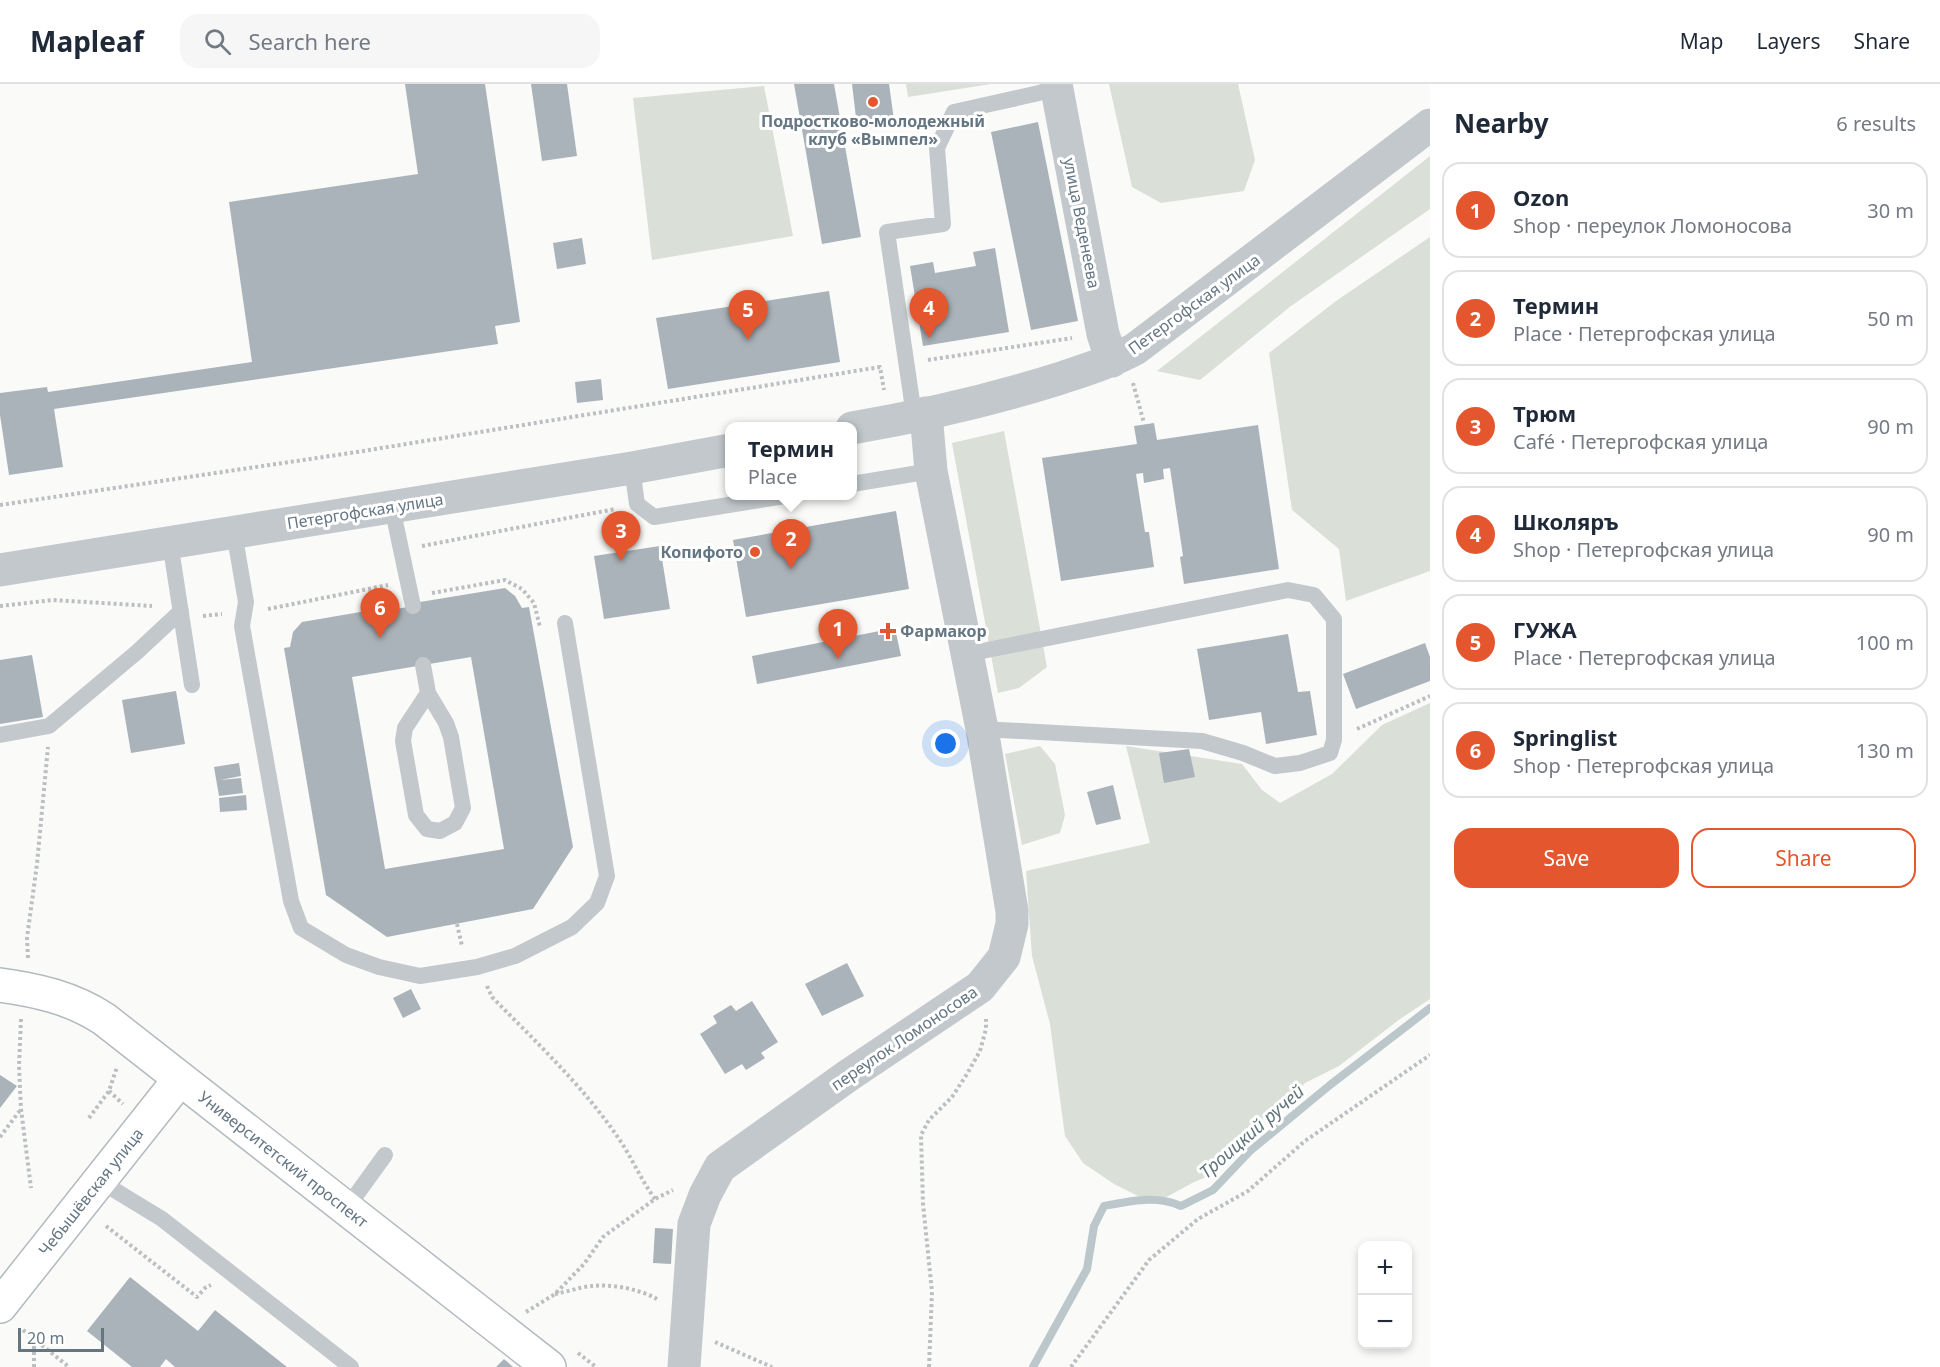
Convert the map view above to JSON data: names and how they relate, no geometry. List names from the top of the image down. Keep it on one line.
{"streets":{"street":["улица Веденеева","Петергофская улица","переулок Ломоносова","Университетский проспект","Чебышёвская улица"]},"crossings":[["улица Веденеева","Петергофская улица"],["Петергофская улица","переулок Ломоносова"],["Университетский проспект","Чебышёвская улица"]],"water":["Троицкий ручей"],"places":{"other":["Подростково-молодежный клуб «Вымпел»","Копифото"],"health":["Фармакор"]},"scale_bar":"20 m","page":{"header":"Mapleaf","search":"Search here","nav":["Map","Layers","Share"],"heading":["Nearby","6 results"],"list":[{"mark":"1","name":"Ozon","note":"Shop · переулок Ломоносова","value":"30 m"},{"mark":"2","name":"Термин","note":"Place · Петергофская улица","value":"50 m"},{"mark":"3","name":"Трюм","note":"Café · Петергофская улица","value":"90 m"},{"mark":"4","name":"Школяръ","note":"Shop · Петергофская улица","value":"90 m"},{"mark":"5","name":"ГУЖА","note":"Place · Петергофская улица","value":"100 m"},{"mark":"6","name":"Springlist","note":"Shop · Петергофская улица","value":"130 m"}],"pins":["4","5","3","2","6","1"],"popup":["Термин","Place"],"buttons":["Save","Share"],"map_buttons":["+","−"],"scale":"20 m"}}
